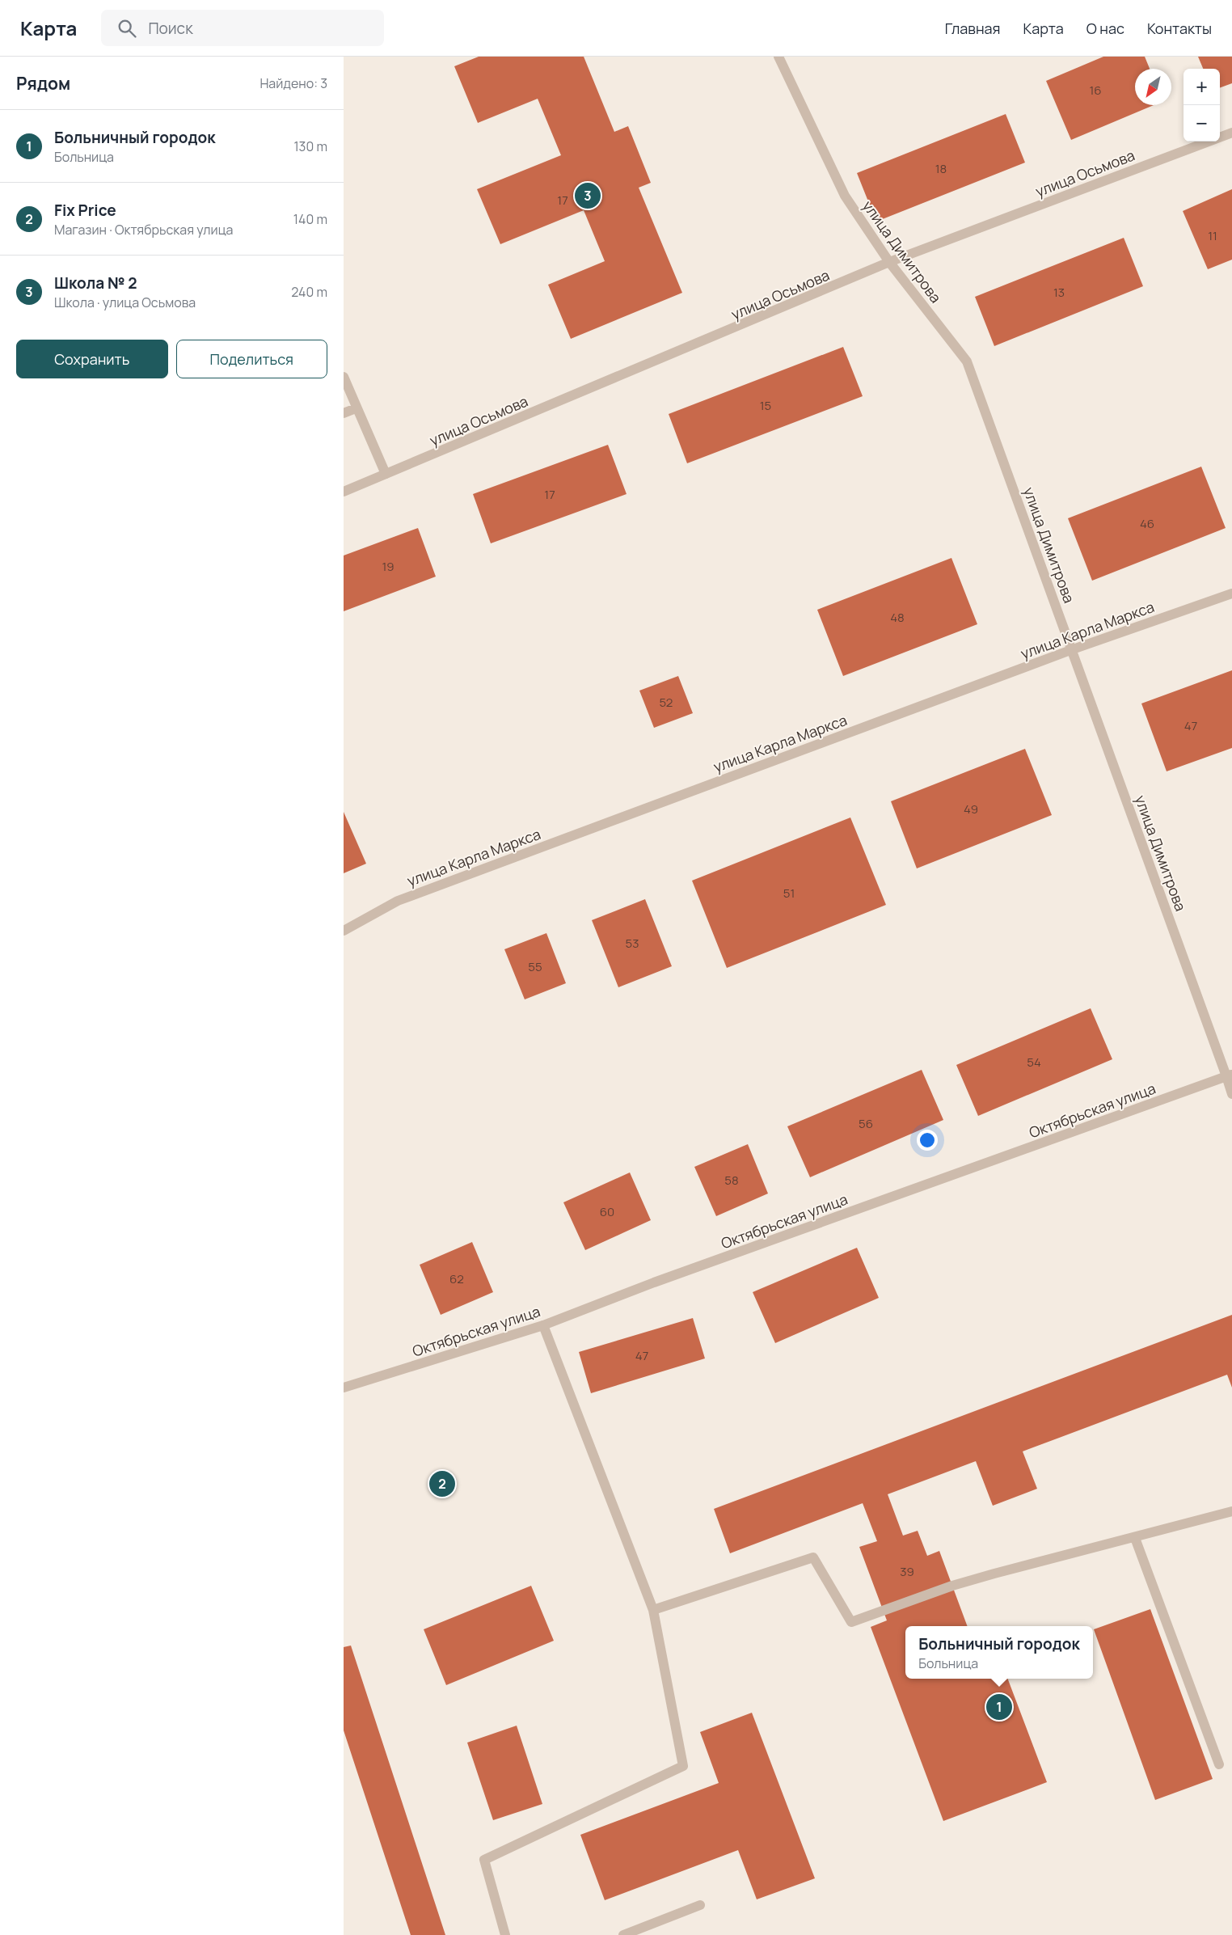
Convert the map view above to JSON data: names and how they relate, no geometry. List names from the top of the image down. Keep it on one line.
{"streets":{"street":["улица Осьмова","улица Димитрова","улица Карла Маркса","Октябрьская улица"]},"crossings":[["улица Осьмова","улица Димитрова"],["улица Димитрова","улица Карла Маркса"],["улица Димитрова","Октябрьская улица"]],"house_numbers":["16","18","17","11","13","15","17","46","19","48","52","47","49","51","53","55","54","56","58","60","62","47","39"],"north":"bottom left","page":{"header":"Карта","search":"Поиск","nav":["Главная","Карта","О нас","Контакты"],"heading":["Рядом","Найдено: 3"],"map_buttons":["+","−"],"list":[{"mark":"1","name":"Больничный городок","note":"Больница","value":"130 m"},{"mark":"2","name":"Fix Price","note":"Магазин · Октябрьская улица","value":"140 m"},{"mark":"3","name":"Школа № 2","note":"Школа · улица Осьмова","value":"240 m"}],"pins":["3","2","1"],"buttons":["Сохранить","Поделиться"],"popup":["Больничный городок","Больница"]}}
